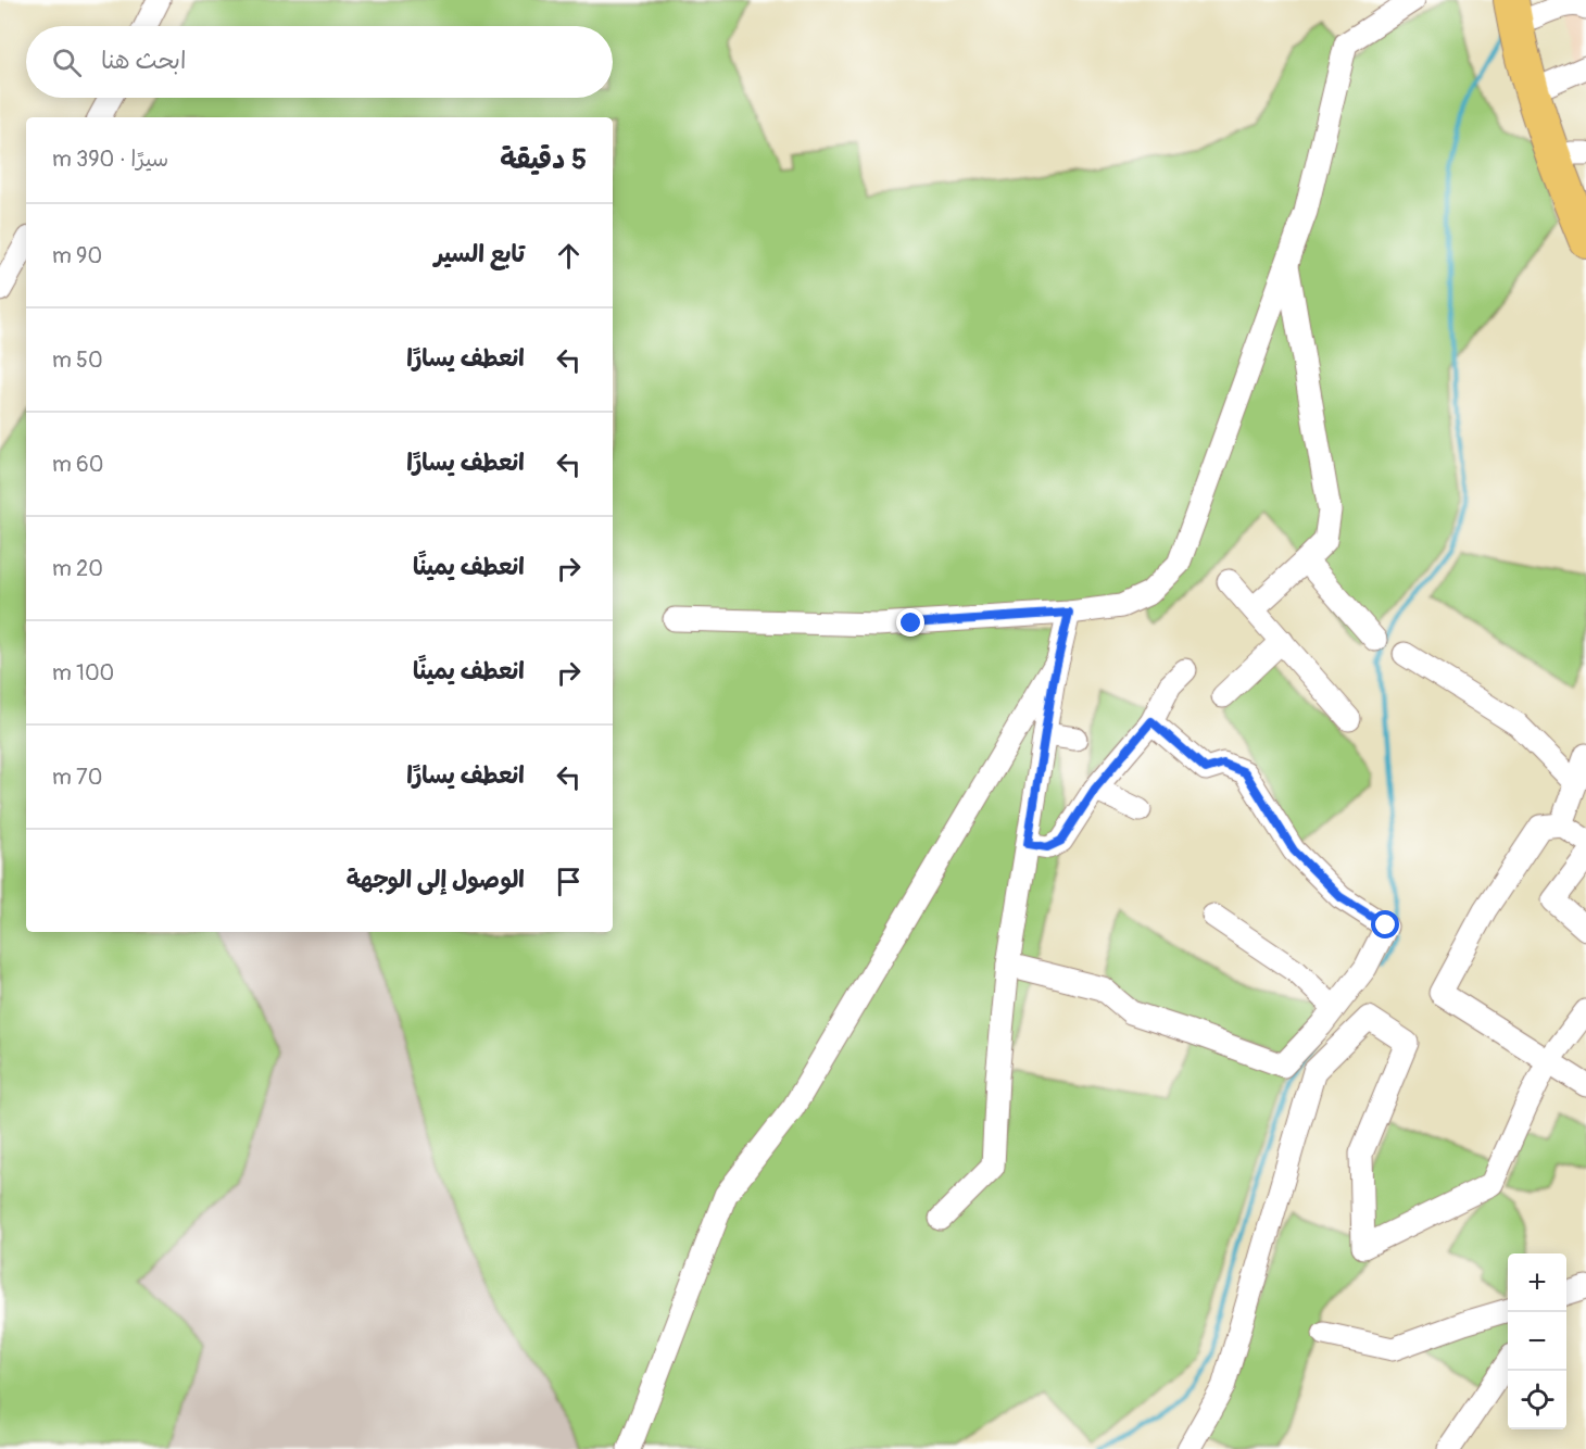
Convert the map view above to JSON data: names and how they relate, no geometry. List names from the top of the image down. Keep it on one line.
{"page":{"search":"ابحث هنا","heading":["5 دقيقة","سيرًا · 390 m"],"list":[["تابع السير","90 m"],["انعطف يسارًا","50 m"],["انعطف يسارًا","60 m"],["انعطف يمينًا","20 m"],["انعطف يمينًا","100 m"],["انعطف يسارًا","70 m"],"الوصول إلى الوجهة"],"map_buttons":["+","−"]}}
